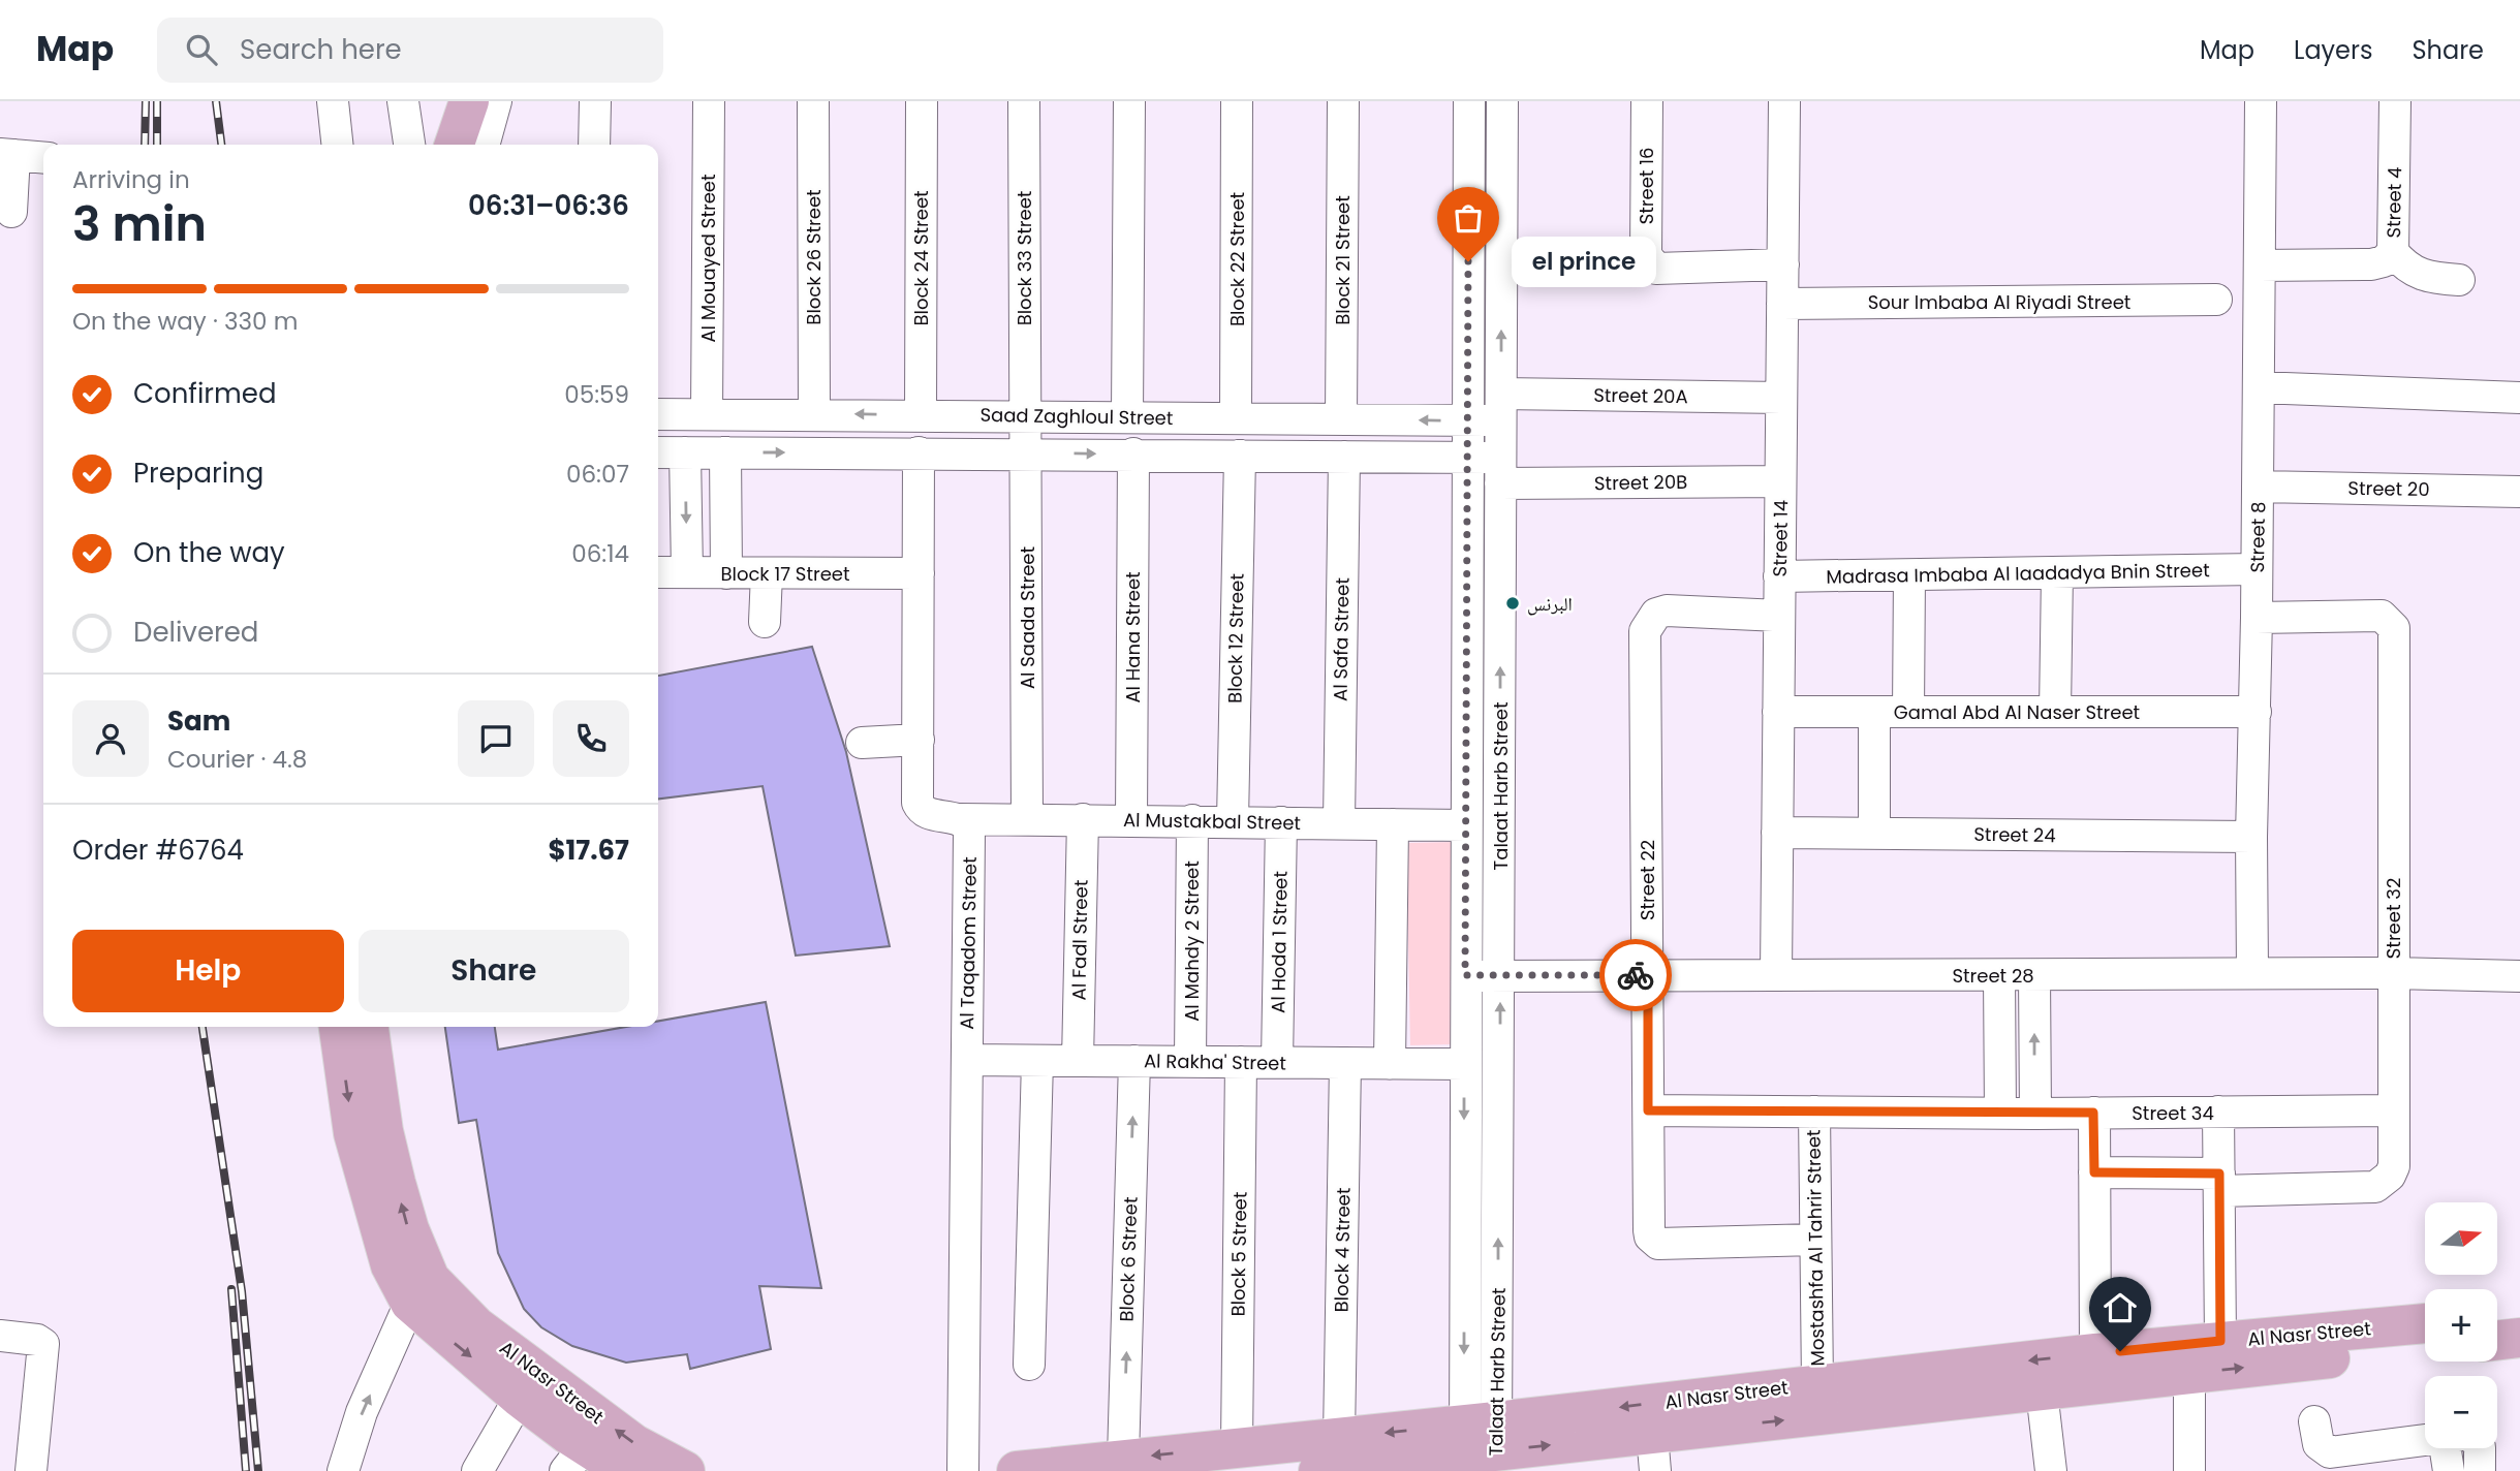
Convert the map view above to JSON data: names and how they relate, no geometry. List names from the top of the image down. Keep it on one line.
{"streets":{"main road":["Al Nasr Street"],"street":["Street 16","Street 4","Block 26 Street","Al Mouayed Street","Block 24 Street","Block 33 Street","Block 22 Street","Block 21 Street","Sour Imbaba Al Riyadi Street","Street 20A","Saad Zaghloul Street","Street 20B","Street 20","Street 8","Street 14","Block 17 Street","Madrasa Imbaba Al Iaadadya Bnin Street","Al Saada Street","Al Hana Street","Block 12 Street","Al Safa Street","Gamal Abd Al Naser Street","Talaat Harb Street","Al Mustakbal Street","Street 24","Street 22","Street 32","Al Fadl Street","Al Mahdy 2 Street","Al Hoda 1 Street","Al Taqadom Street","Street 28","Al Rakha' Street","Street 34","Mostashfa Al Tahrir Street","Block 4 Street","Block 5 Street","Block 6 Street"]},"crossings":[["Street 16","Street 14"],["Street 4","Street 8"],["Block 26 Street","Saad Zaghloul Street"],["Al Mouayed Street","Saad Zaghloul Street"],["Block 24 Street","Saad Zaghloul Street"],["Block 33 Street","Saad Zaghloul Street"],["Block 33 Street","Al Saada Street"],["Block 22 Street","Saad Zaghloul Street"],["Block 21 Street","Saad Zaghloul Street"],["Sour Imbaba Al Riyadi Street","Street 14"],["Street 20A","Saad Zaghloul Street"],["Street 20A","Street 14"],["Street 20A","Talaat Harb Street"],["Saad Zaghloul Street","Street 20B"],["Saad Zaghloul Street","Al Saada Street"],["Saad Zaghloul Street","Al Hana Street"],["Saad Zaghloul Street","Block 12 Street"],["Saad Zaghloul Street","Al Safa Street"],["Saad Zaghloul Street","Talaat Harb Street"],["Street 20B","Street 14"],["Street 20B","Talaat Harb Street"],["Street 20","Street 8"],["Street 8","Madrasa Imbaba Al Iaadadya Bnin Street"],["Street 8","Gamal Abd Al Naser Street"],["Street 8","Street 24"],["Street 8","Street 32"],["Street 8","Street 28"],["Street 14","Madrasa Imbaba Al Iaadadya Bnin Street"],["Street 14","Gamal Abd Al Naser Street"],["Street 14","Street 24"],["Street 14","Street 22"],["Street 14","Street 28"],["Al Saada Street","Al Mustakbal Street"],["Al Hana Street","Al Mustakbal Street"],["Block 12 Street","Al Mustakbal Street"],["Al Safa Street","Al Mustakbal Street"],["Talaat Harb Street","Al Mustakbal Street"],["Talaat Harb Street","Street 28"],["Talaat Harb Street","Al Rakha' Street"],["Talaat Harb Street","Al Nasr Street"],["Al Mustakbal Street","Al Fadl Street"],["Al Mustakbal Street","Al Mahdy 2 Street"],["Al Mustakbal Street","Al Hoda 1 Street"],["Al Mustakbal Street","Al Taqadom Street"],["Street 22","Street 28"],["Street 22","Street 34"],["Street 22","Mostashfa Al Tahrir Street"],["Street 32","Street 28"],["Street 32","Street 34"],["Al Fadl Street","Al Rakha' Street"],["Al Mahdy 2 Street","Al Rakha' Street"],["Al Hoda 1 Street","Al Rakha' Street"],["Al Taqadom Street","Al Rakha' Street"],["Al Rakha' Street","Block 4 Street"],["Al Rakha' Street","Block 5 Street"],["Al Rakha' Street","Block 6 Street"],["Street 34","Mostashfa Al Tahrir Street"],["Mostashfa Al Tahrir Street","Al Nasr Street"],["Block 4 Street","Al Nasr Street"],["Block 5 Street","Al Nasr Street"],["Block 6 Street","Al Nasr Street"]],"places":["el prince","البرنس"],"north":"right","page":{"header":"Map","search":"Search here","nav":["Map","Layers","Share"],"heading":["3 min","Arriving in","06:31–06:36"],"panel":["Sam","Courier · 4.8","Order #6764","$17.67"],"bubble":"el prince","bar":"On the way · 330 m","list":[["Confirmed","05:59"],["Preparing","06:07"],["On the way","06:14"],"Delivered"],"buttons":["Help","Share"],"map_buttons":["+","−"]}}
